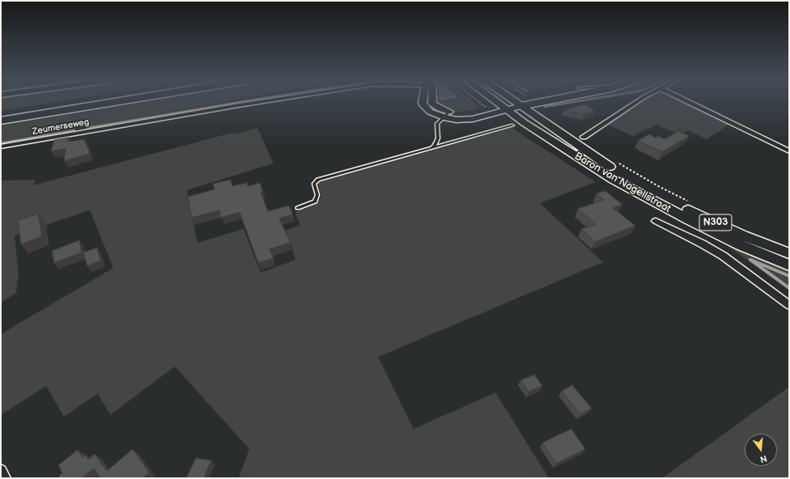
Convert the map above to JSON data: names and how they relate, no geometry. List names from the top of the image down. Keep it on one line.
{"streets":{"main road":["Baron van Nagellstraat","N303"],"street":["Zeumerseweg"]},"north":"bottom"}
